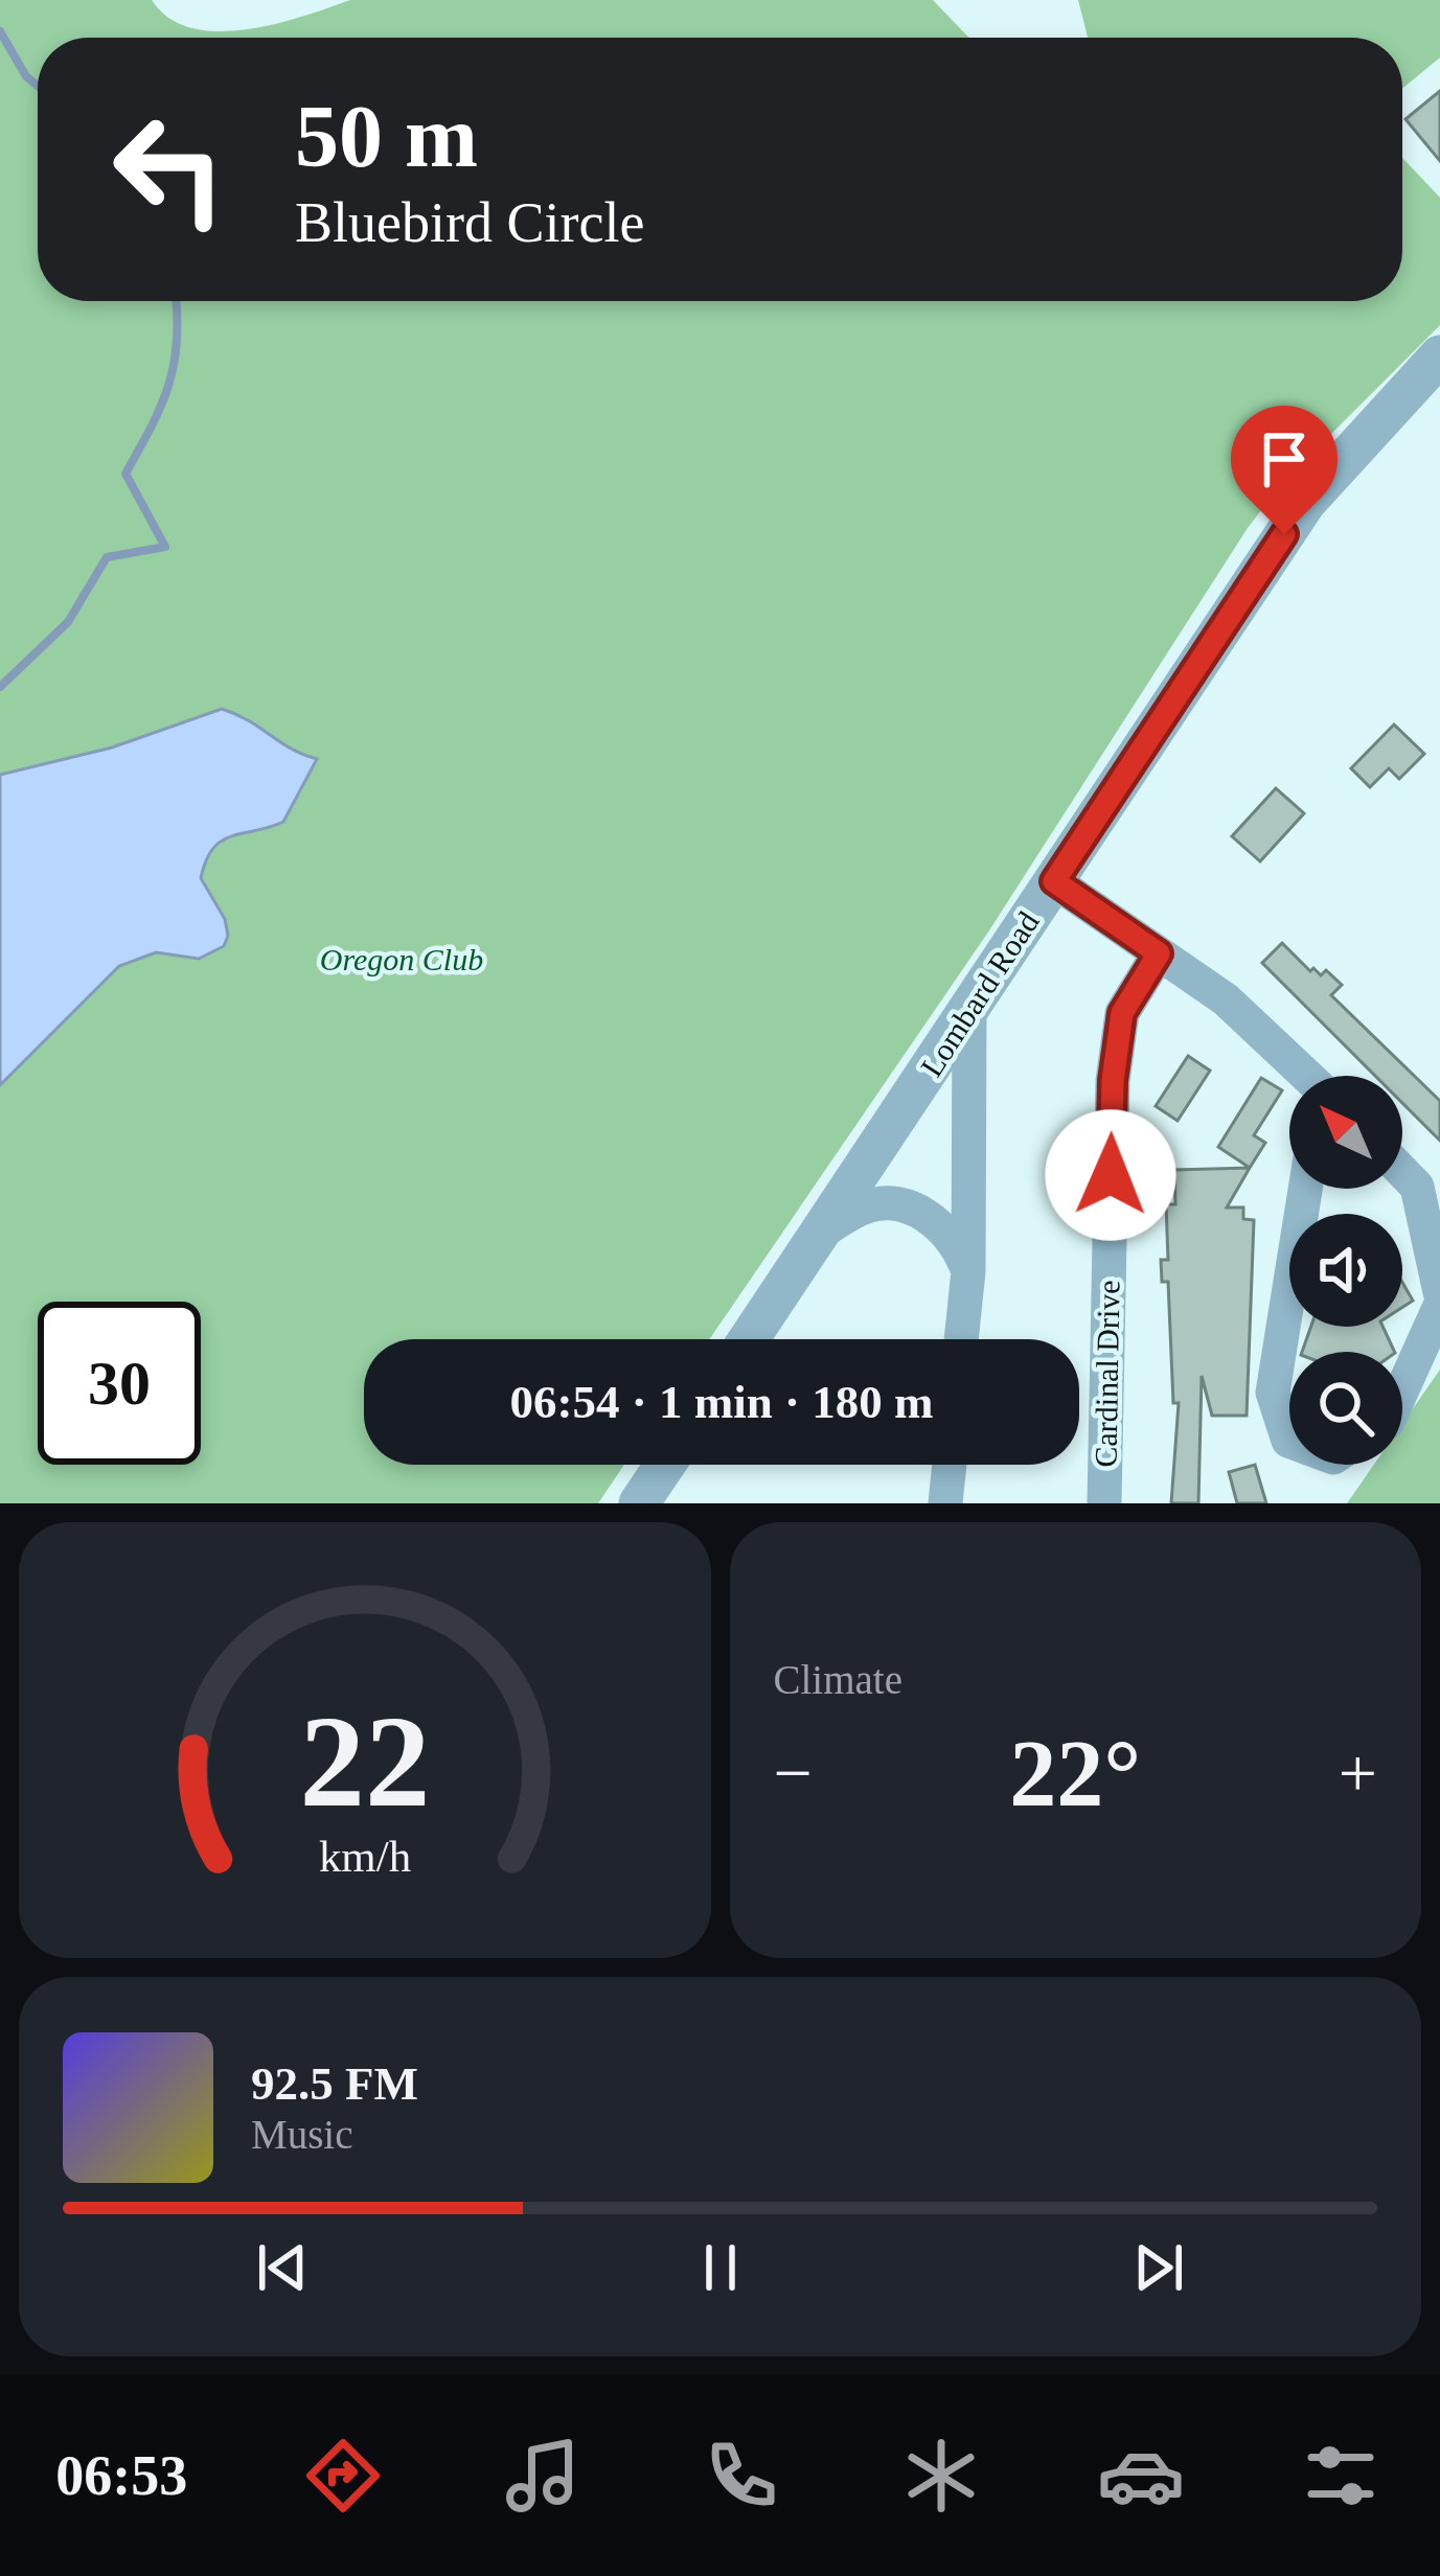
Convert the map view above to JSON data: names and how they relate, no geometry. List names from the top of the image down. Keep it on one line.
{"streets":{"street":["Lombard Road","Cardinal Drive"]},"parks":["Oregon Club"],"north":"top left","page":{"turn":["50 m","Bluebird Circle"],"limit":"30","trip":"06:54 · 1 min · 180 m","tile":"Climate","heat":["−","22°","+"],"song":["92.5 FM","Music"],"tabs":"06:53","gauge":["22","km/h"]}}
